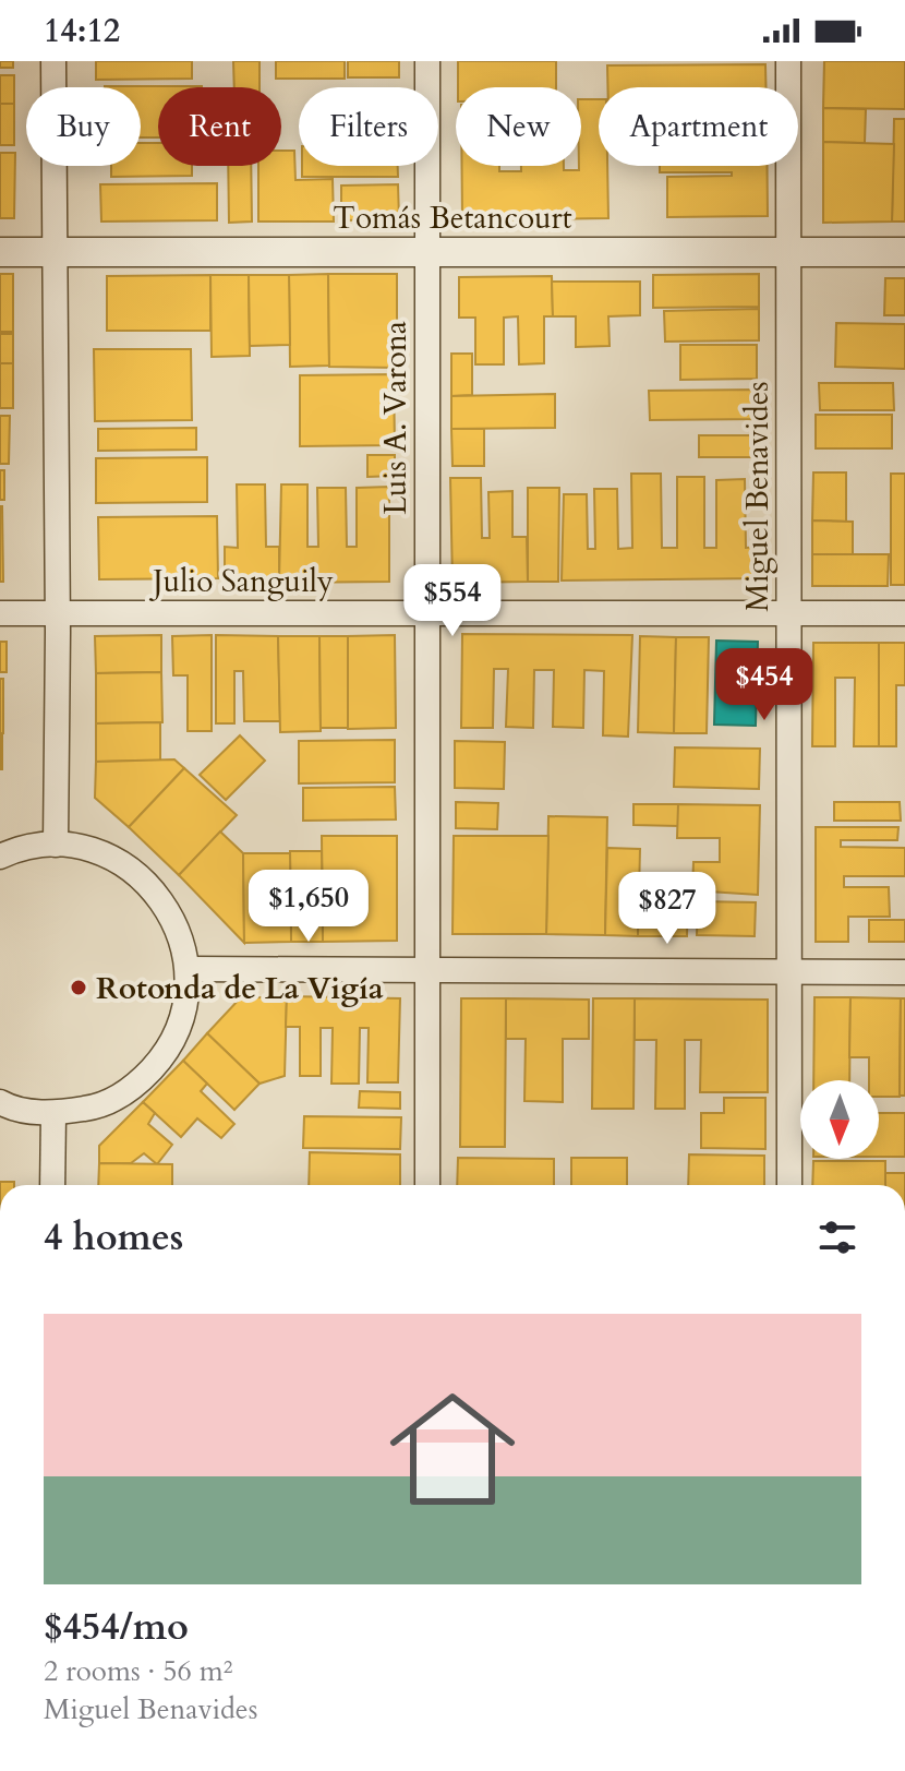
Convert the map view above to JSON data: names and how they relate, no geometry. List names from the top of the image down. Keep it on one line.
{"streets":{"street":["Tomás Betancourt","Luis A. Varona","Miguel Benavides","Julio Sanguily"]},"crossings":[["Tomás Betancourt","Luis A. Varona"],["Tomás Betancourt","Miguel Benavides"],["Luis A. Varona","Julio Sanguily"],["Miguel Benavides","Julio Sanguily"]],"places":["Rotonda de La Vigía"],"north":"bottom","page":{"status":"14:12","chip":["Buy","Rent","Filters","New","Apartment"],"price":["$554","$454","$1,650","$827"],"heading":"4 homes","list":[{"name":"$454/mo","note":"2 rooms · 56 m² · Miguel Benavides"}]}}
